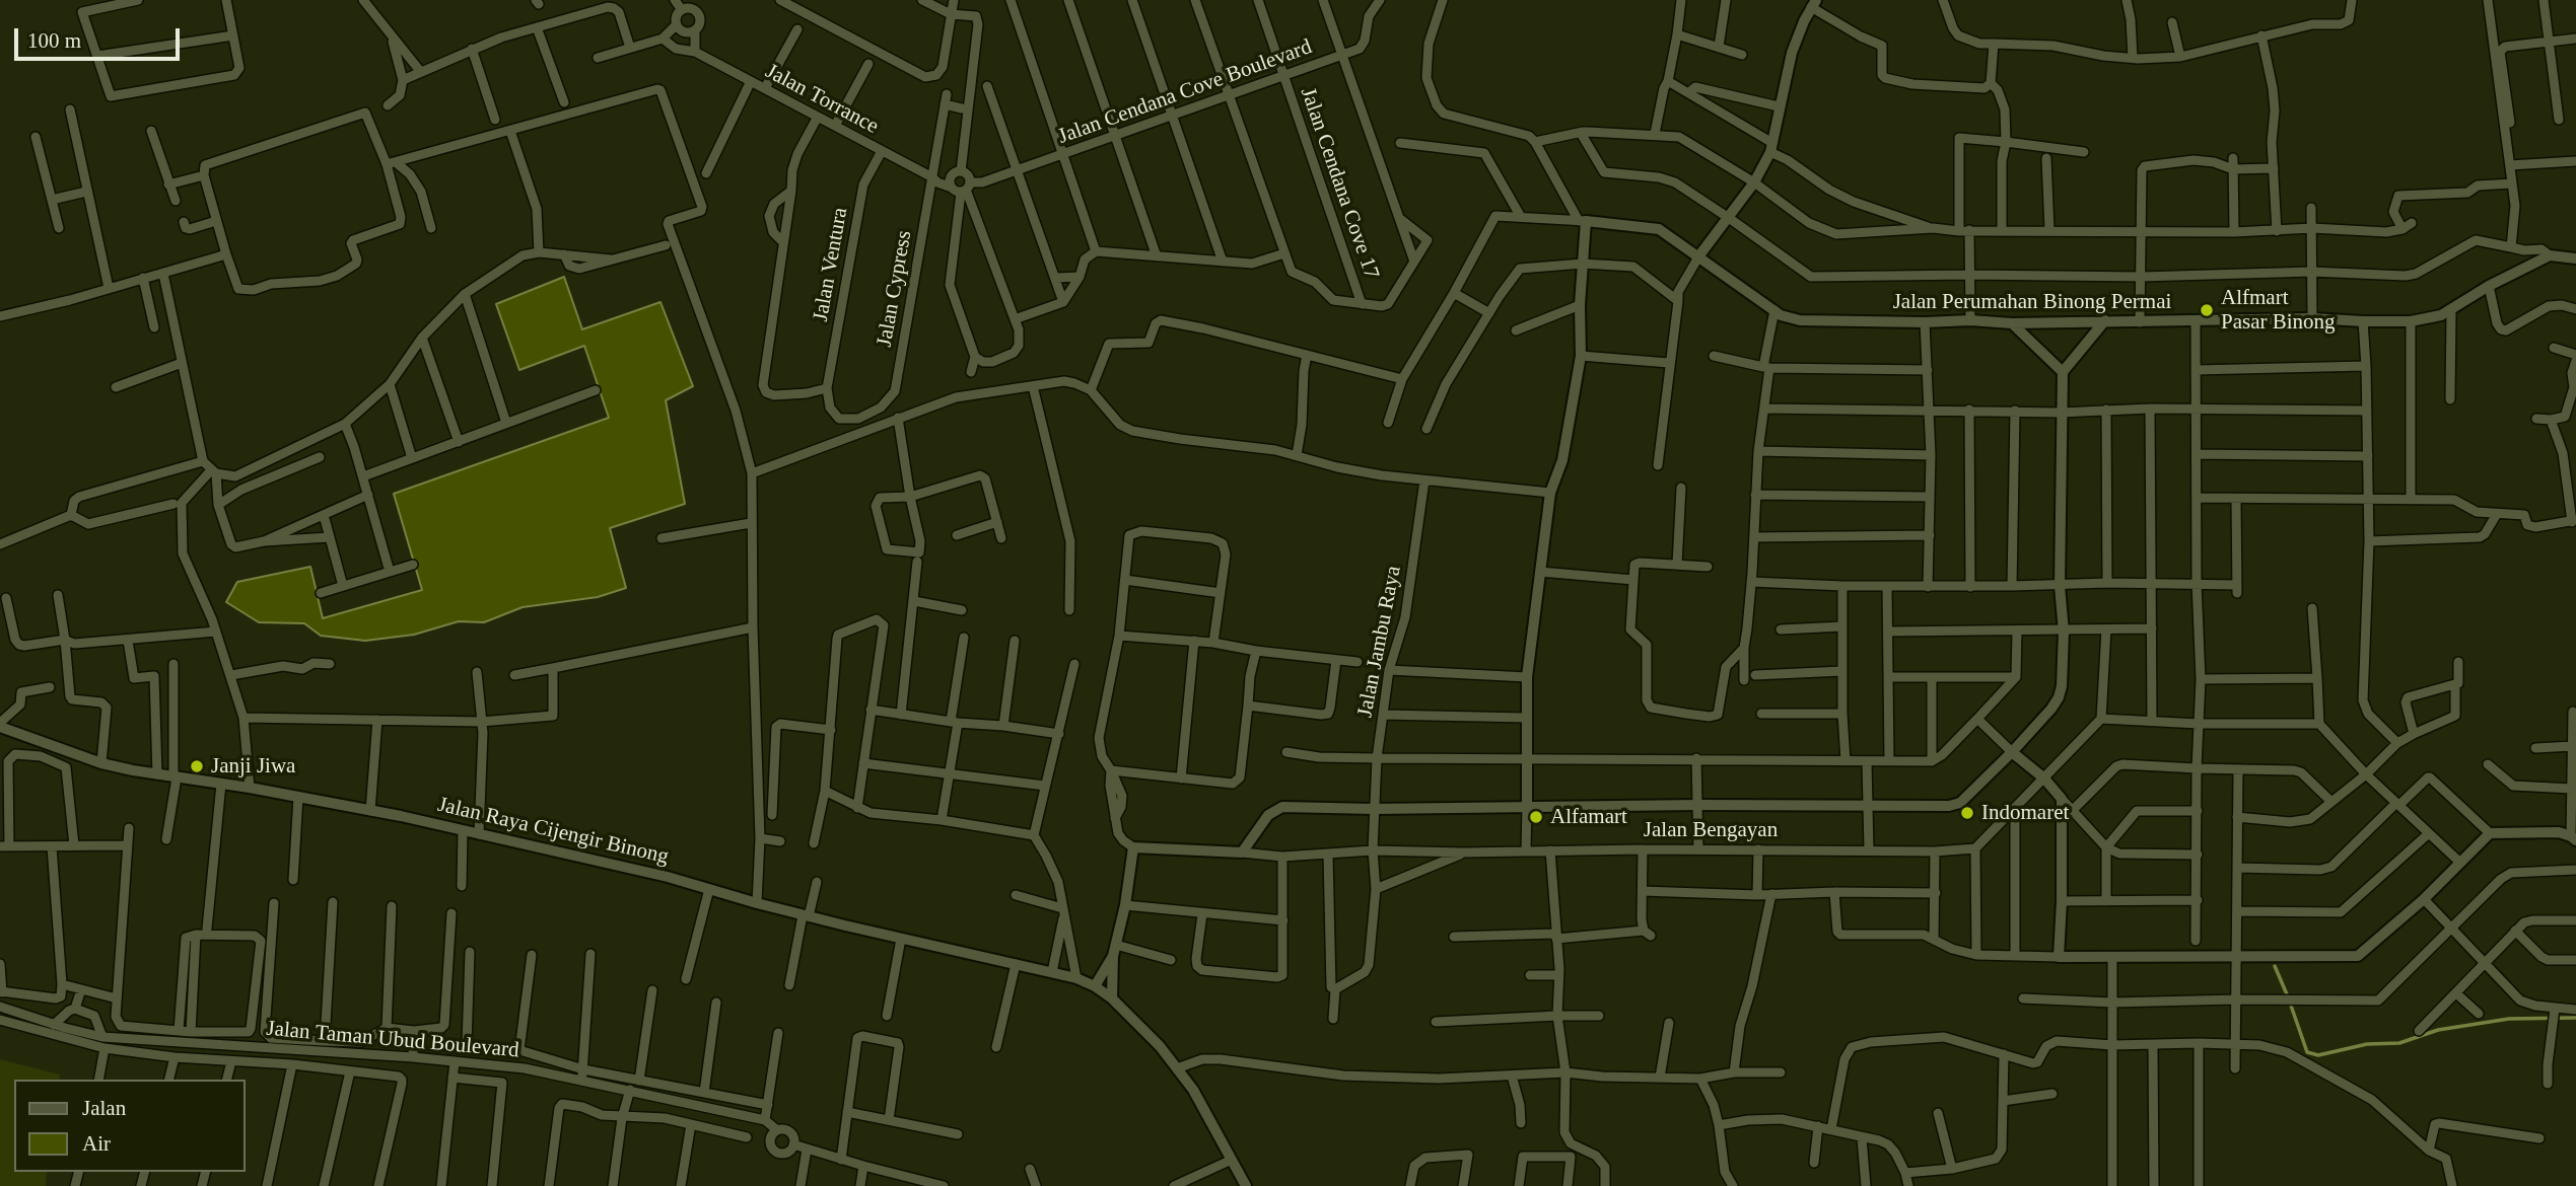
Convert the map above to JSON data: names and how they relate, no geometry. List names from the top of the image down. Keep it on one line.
{"streets":{"street":["Jalan Cendana Cove Boulevard","Jalan Torrance","Jalan Cendana Cove 17","Jalan Ventura","Jalan Cypress","Jalan Perumahan Binong Permai","Jalan Jambu Raya","Jalan Bengayan","Jalan Raya Cijengir Binong","Jalan Taman Ubud Boulevard"]},"crossings":[["Jalan Cendana Cove Boulevard","Jalan Torrance"],["Jalan Cendana Cove Boulevard","Jalan Cendana Cove 17"],["Jalan Torrance","Jalan Ventura"],["Jalan Torrance","Jalan Cypress"],["Jalan Ventura","Jalan Cypress"],["Jalan Jambu Raya","Jalan Bengayan"]],"places":["Alfmart Pasar Binong","Janji Jiwa","Indomaret","Alfamart"],"legend":["Jalan","Air"],"scale_bar":"100 m"}
